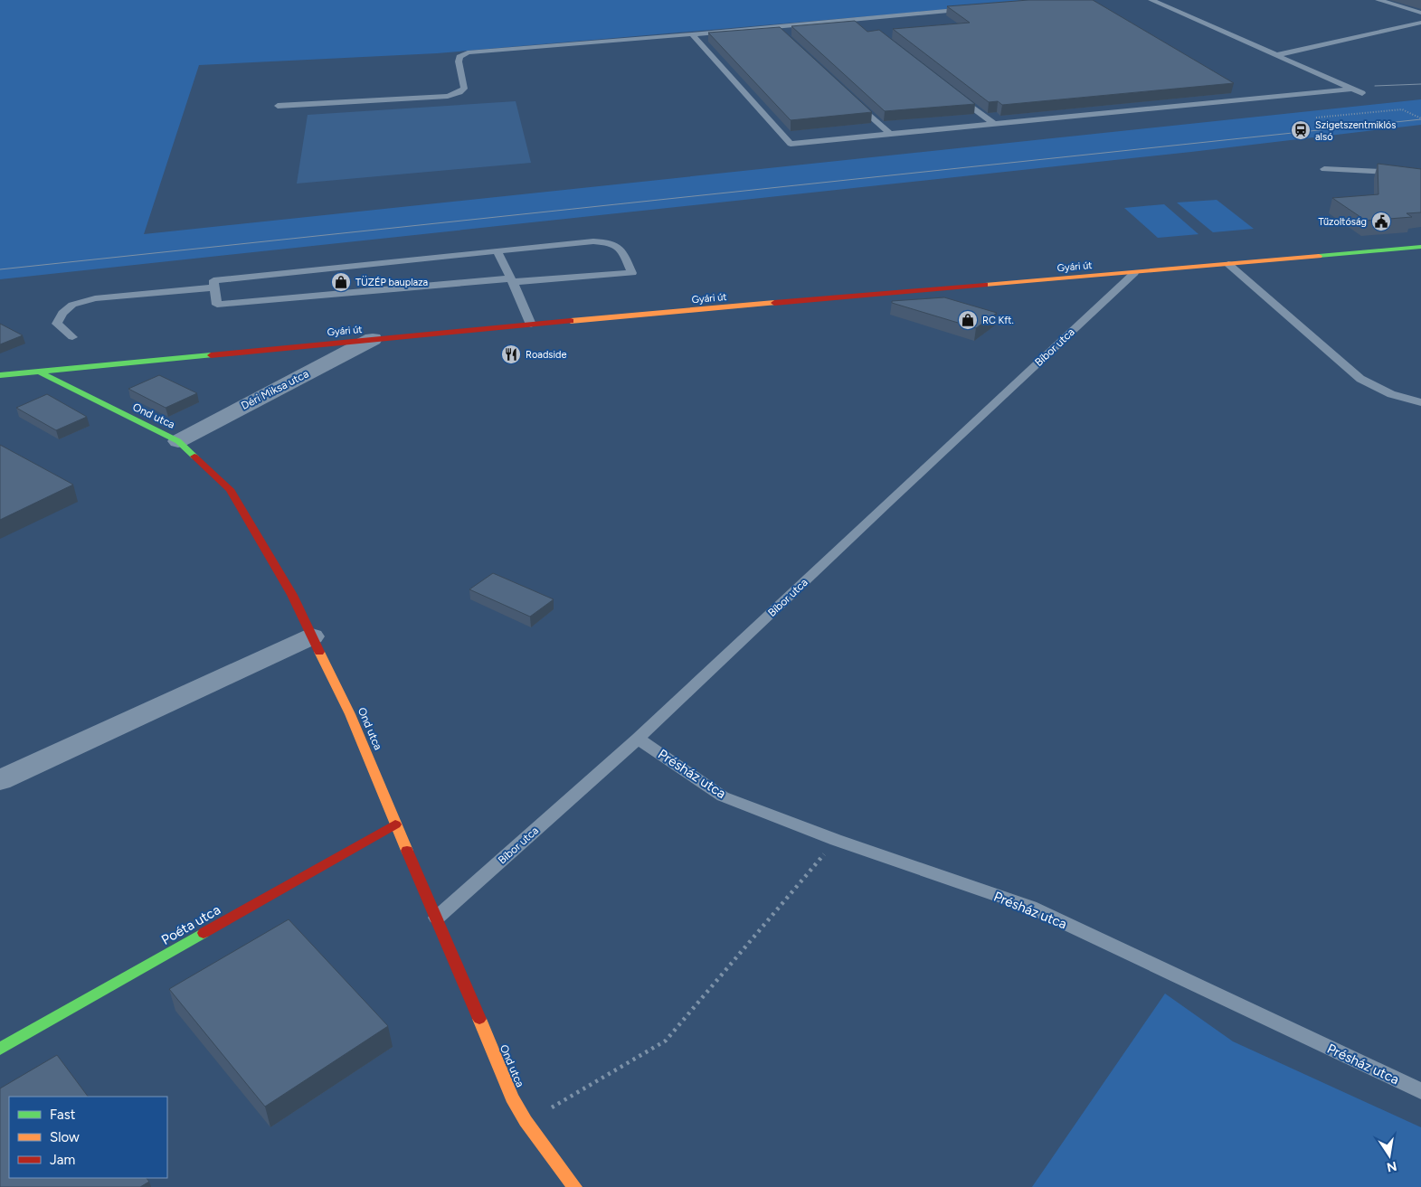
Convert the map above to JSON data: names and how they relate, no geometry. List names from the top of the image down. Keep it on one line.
{"streets":{"street":["Gyári út","Déri Miksa utca","Ond utca","Poéta utca"],"lane":["Bíbor utca","Présház utca"]},"crossings":[["Gyári út","Bíbor utca"],["Gyári út","Déri Miksa utca"],["Gyári út","Ond utca"],["Bíbor utca","Ond utca"],["Bíbor utca","Présház utca"],["Déri Miksa utca","Ond utca"],["Ond utca","Poéta utca"]],"places":{"station":["Szigetszentmiklós alsó"],"public building":["Tűzoltóság"],"shop":["TÜZÉP bauplaza","RC Kft."],"restaurant":["Roadside"]},"legend":["Fast","Slow","Jam"],"north":"bottom"}
